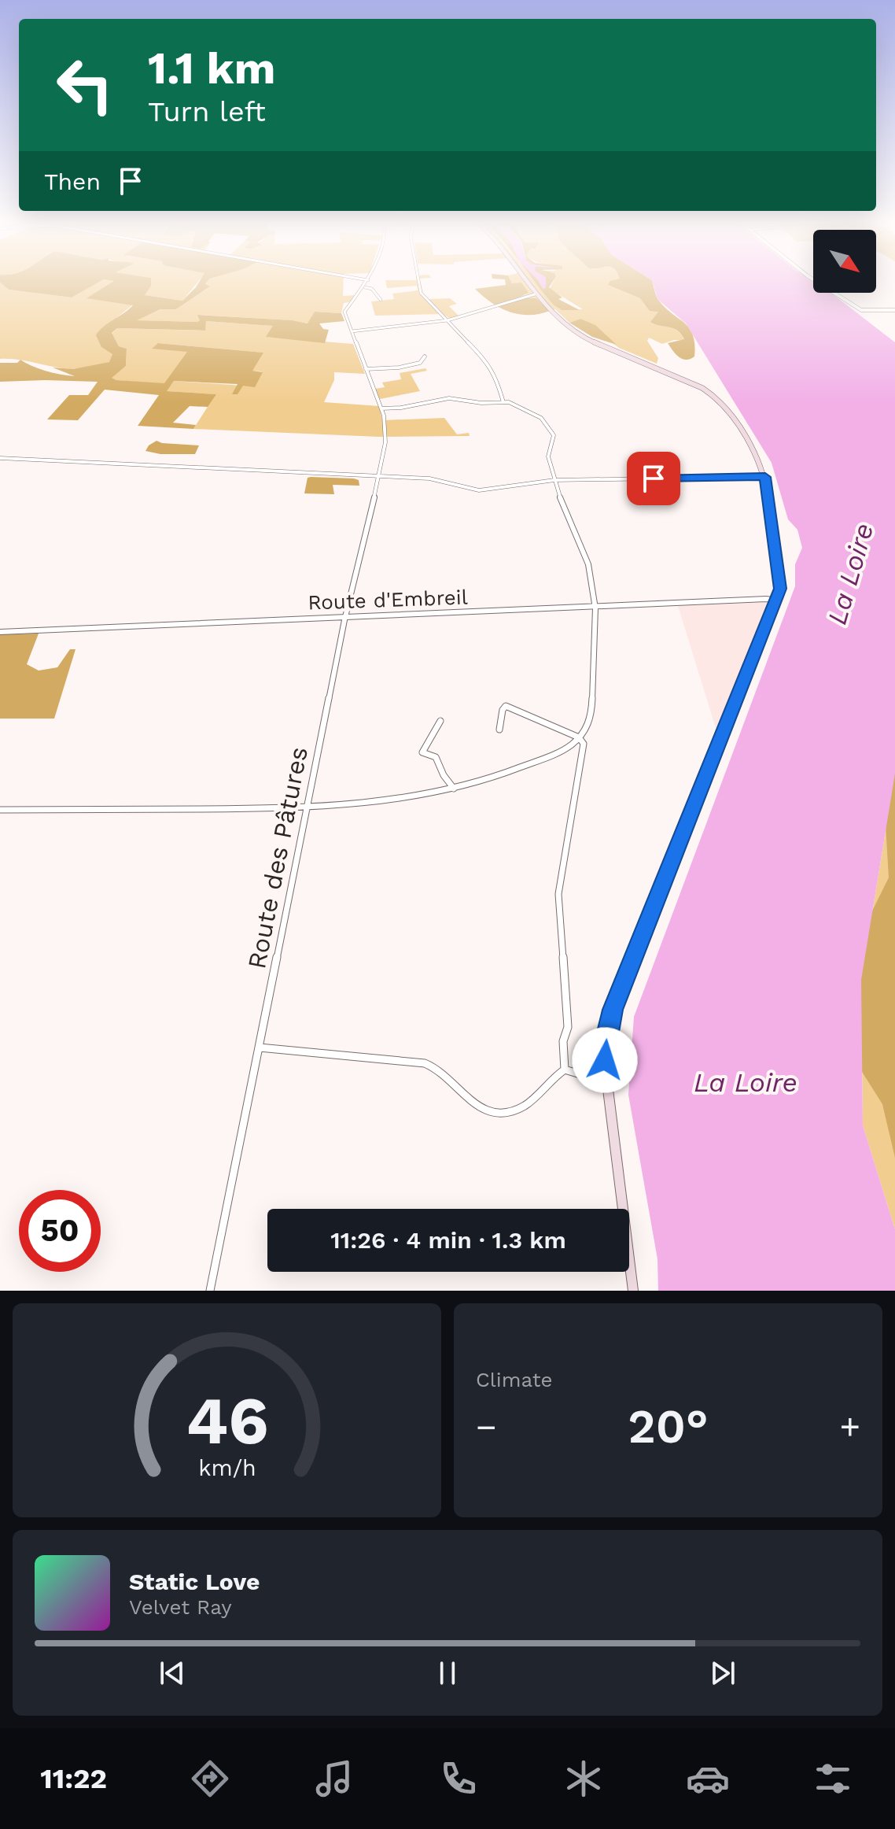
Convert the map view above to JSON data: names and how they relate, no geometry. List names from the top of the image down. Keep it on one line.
{"streets":{"street":["Route d'Embreil","Route des Pâtures"]},"crossings":[["Route d'Embreil","Route des Pâtures"]],"water":["La Loire"],"north":"bottom right","page":{"turn":["1.1 km","Turn left"],"then":"Then","limit":"50","trip":"11:26 · 4 min · 1.3 km","tile":"Climate","heat":["−","20°","+"],"song":["Static Love","Velvet Ray"],"tabs":"11:22","gauge":["46","km/h"]}}
